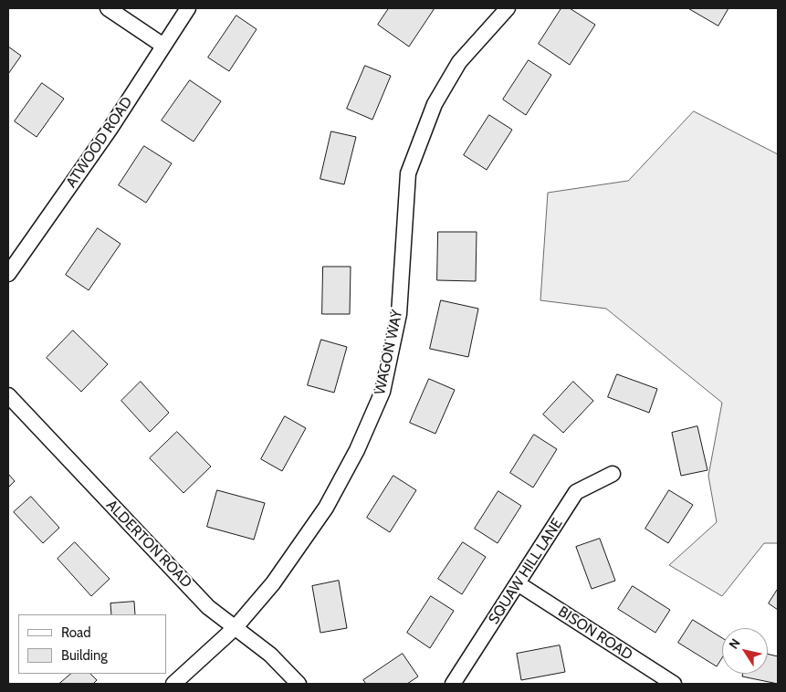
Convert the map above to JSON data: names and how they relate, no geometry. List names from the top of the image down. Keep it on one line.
{"streets":{"street":["ATWOOD ROAD","WAGON WAY","ALDERTON ROAD","SQUAW HILL LANE","BISON ROAD"]},"crossings":[["WAGON WAY","ALDERTON ROAD"],["SQUAW HILL LANE","BISON ROAD"]],"legend":["Road","Building"],"north":"top left"}
